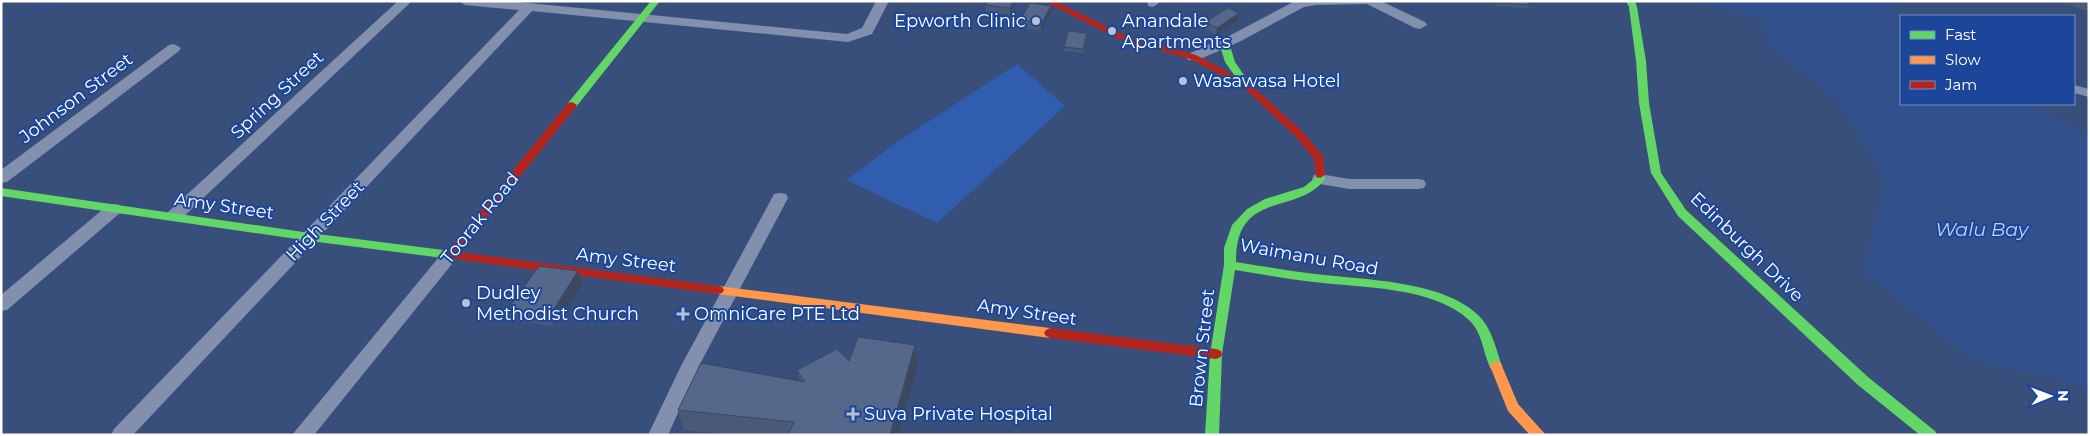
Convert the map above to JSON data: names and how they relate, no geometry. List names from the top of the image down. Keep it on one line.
{"streets":{"main road":["Amy Street","Toorak Road","Edinburgh Drive","Waimanu Road","Brown Street"],"street":["Spring Street","Johnson Street","High Street"]},"crossings":[["Spring Street","Amy Street"],["Amy Street","Toorak Road"],["Amy Street","High Street"],["Amy Street","Brown Street"],["Waimanu Road","Brown Street"]],"water":["Walu Bay"],"places":{"other":["Epworth Clinic","Anandale Apartments","Wasawasa Hotel","Dudley Methodist Church"],"health":["OmniCare PTE Ltd","Suva Private Hospital"]},"legend":["Fast","Slow","Jam"],"north":"right"}
